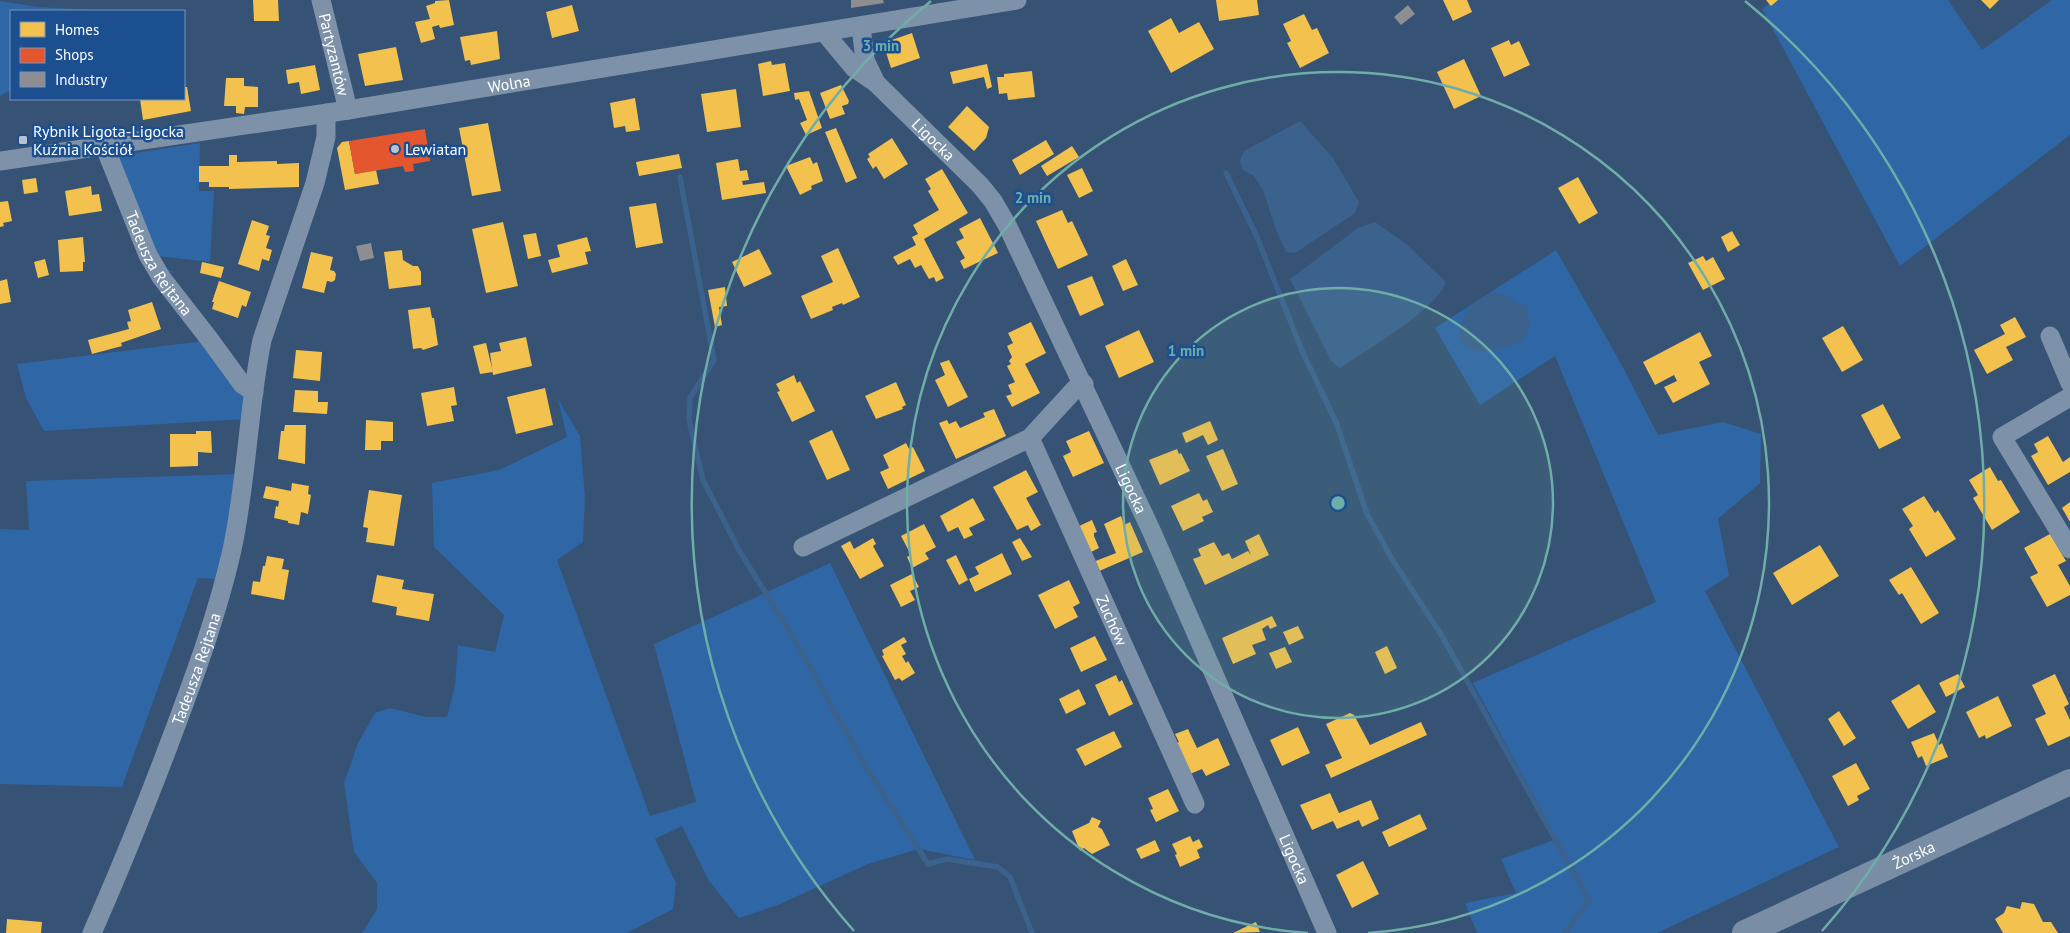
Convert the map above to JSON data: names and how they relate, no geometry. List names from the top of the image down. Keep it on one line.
{"streets":{"main road":["Żorska"],"street":["Partyzantów","Wolna","Ligocka","Tadeusza Rejtana","Zuchów"]},"crossings":[["Partyzantów","Wolna"],["Wolna","Ligocka"],["Wolna","Tadeusza Rejtana"]],"places":{"transit":["Rybnik Ligota-Ligocka Kuźnia Kościół"],"other":["Lewiatan"]},"legend":["Homes","Shops","Industry"],"rings":["3 min","2 min","1 min"]}
